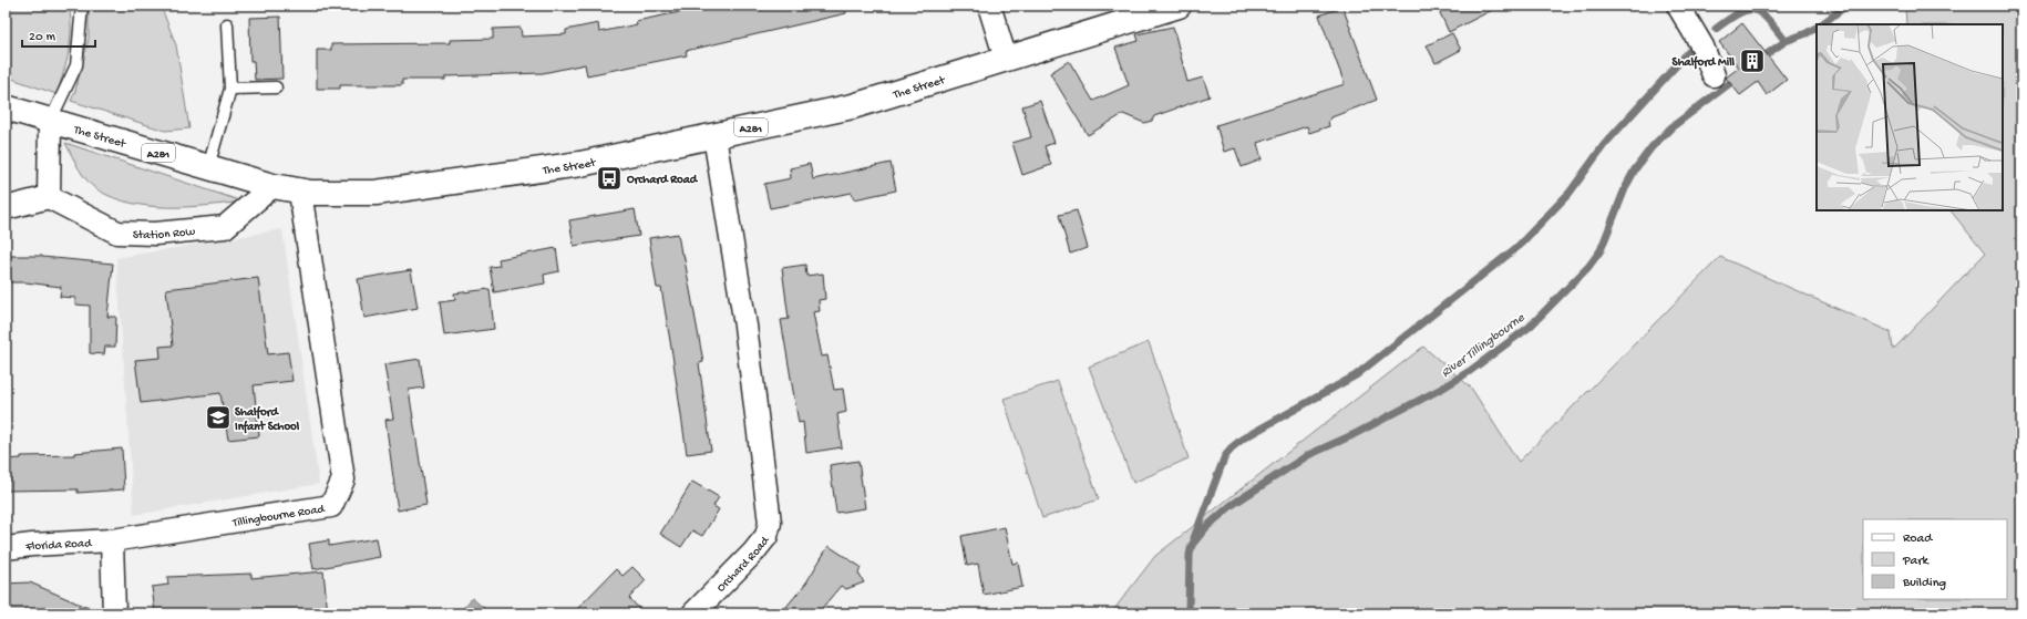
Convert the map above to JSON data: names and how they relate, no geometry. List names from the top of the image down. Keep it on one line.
{"streets":{"main road":["The Street","A281"],"street":["Station Row","Tillingbourne Road","Florida Road","Orchard Road"]},"crossings":[["The Street","Station Row"],["The Street","Tillingbourne Road"],["The Street","Orchard Road"],["Tillingbourne Road","Florida Road"]],"water":["River Tillingbourne"],"places":{"building":["Shalford Mill"],"bus stop":["Orchard Road"],"school or university":["Shalford Infant School"]},"legend":["Road","Park","Building"],"scale_bar":"20 m"}
